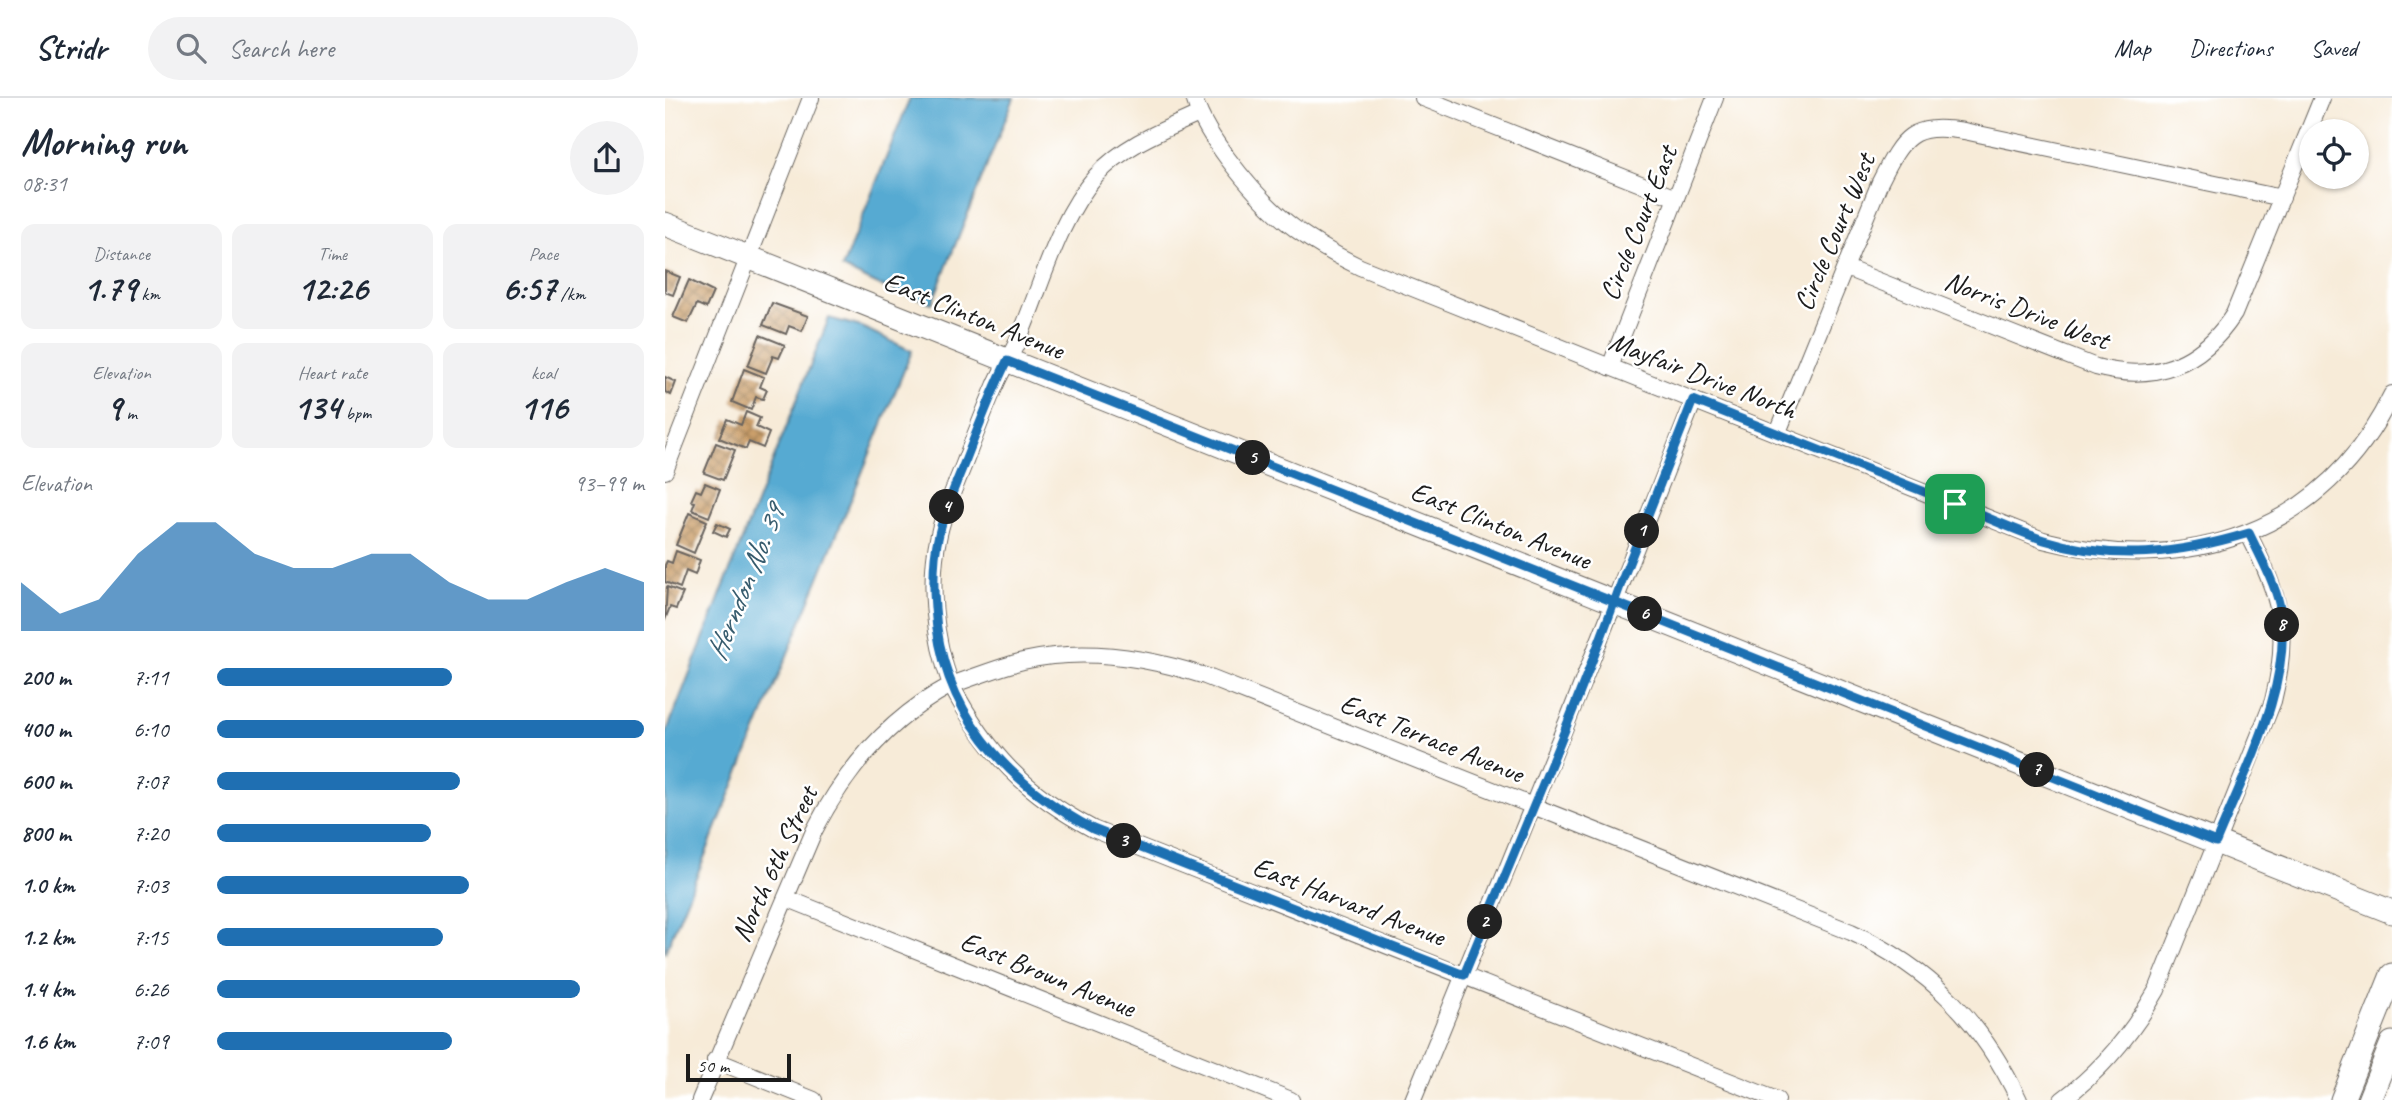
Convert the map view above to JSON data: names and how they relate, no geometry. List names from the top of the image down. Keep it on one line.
{"streets":{"main road":["East Clinton Avenue"],"street":["Circle Court East","Circle Court West","Norris Drive West","Mayfair Drive North","East Terrace Avenue","North 6th Street","East Harvard Avenue","East Brown Avenue"]},"crossings":[["Circle Court East","Mayfair Drive North"],["Circle Court West","Norris Drive West"],["Circle Court West","Mayfair Drive North"],["East Terrace Avenue","North 6th Street"],["East Terrace Avenue","East Harvard Avenue"],["North 6th Street","East Harvard Avenue"],["North 6th Street","East Brown Avenue"]],"water":["Herndon No. 39"],"scale_bar":"50 m","page":{"header":"Stridr","search":"Search here","nav":["Map","Directions","Saved"],"heading":["Morning run","08:31"],"stats":[["Distance","1.79 km"],["Time","12:26"],["Pace","6:57 /km"],["Elevation","9 m"],["Heart rate","134 bpm"],["kcal","116"]],"pins":["5","4","1","6","8","7","3","2"],"chart":["Elevation","93–99 m"],"list":[{"name":"200 m","note":"7:11"},{"name":"400 m","note":"6:10"},{"name":"600 m","note":"7:07"},{"name":"800 m","note":"7:20"},{"name":"1.0 km","note":"7:03"},{"name":"1.2 km","note":"7:15"},{"name":"1.4 km","note":"6:26"},{"name":"1.6 km","note":"7:09"}],"scale":"50 m"}}
